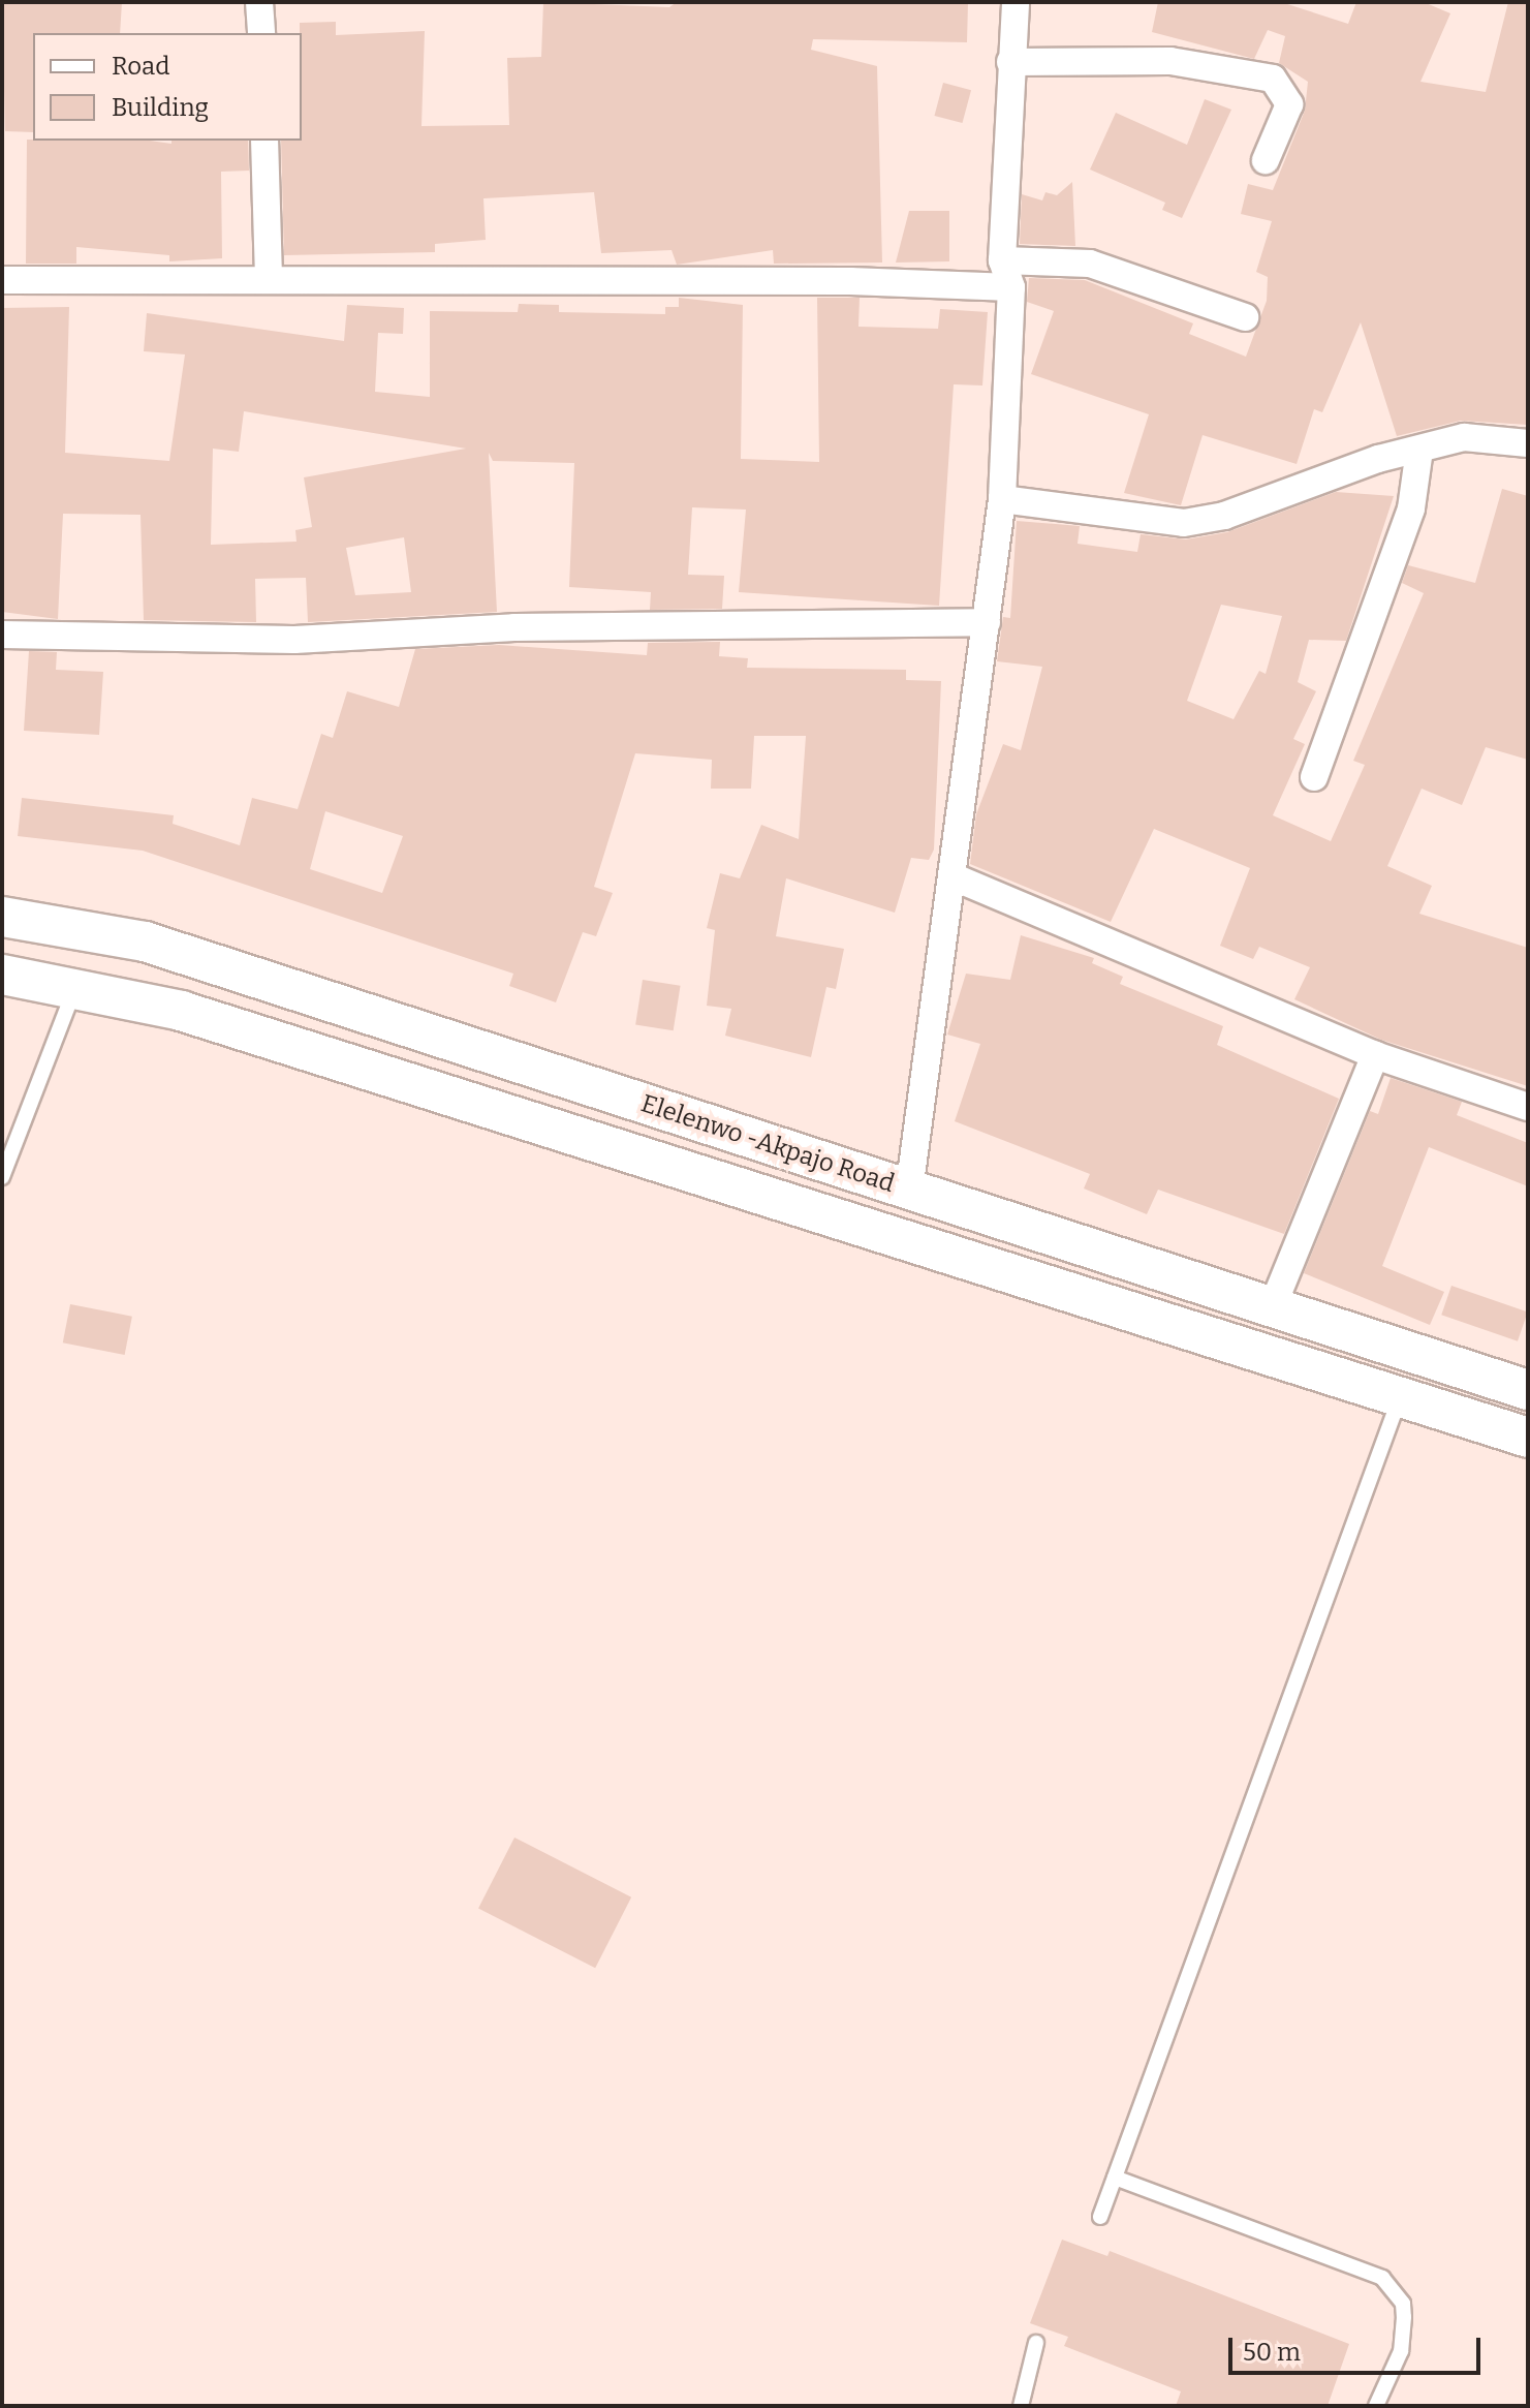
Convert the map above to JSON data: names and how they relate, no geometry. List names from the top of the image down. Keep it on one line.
{"streets":{"main road":["Elelenwo -Akpajo Road"]},"legend":["Road","Building"],"scale_bar":"50 m"}
